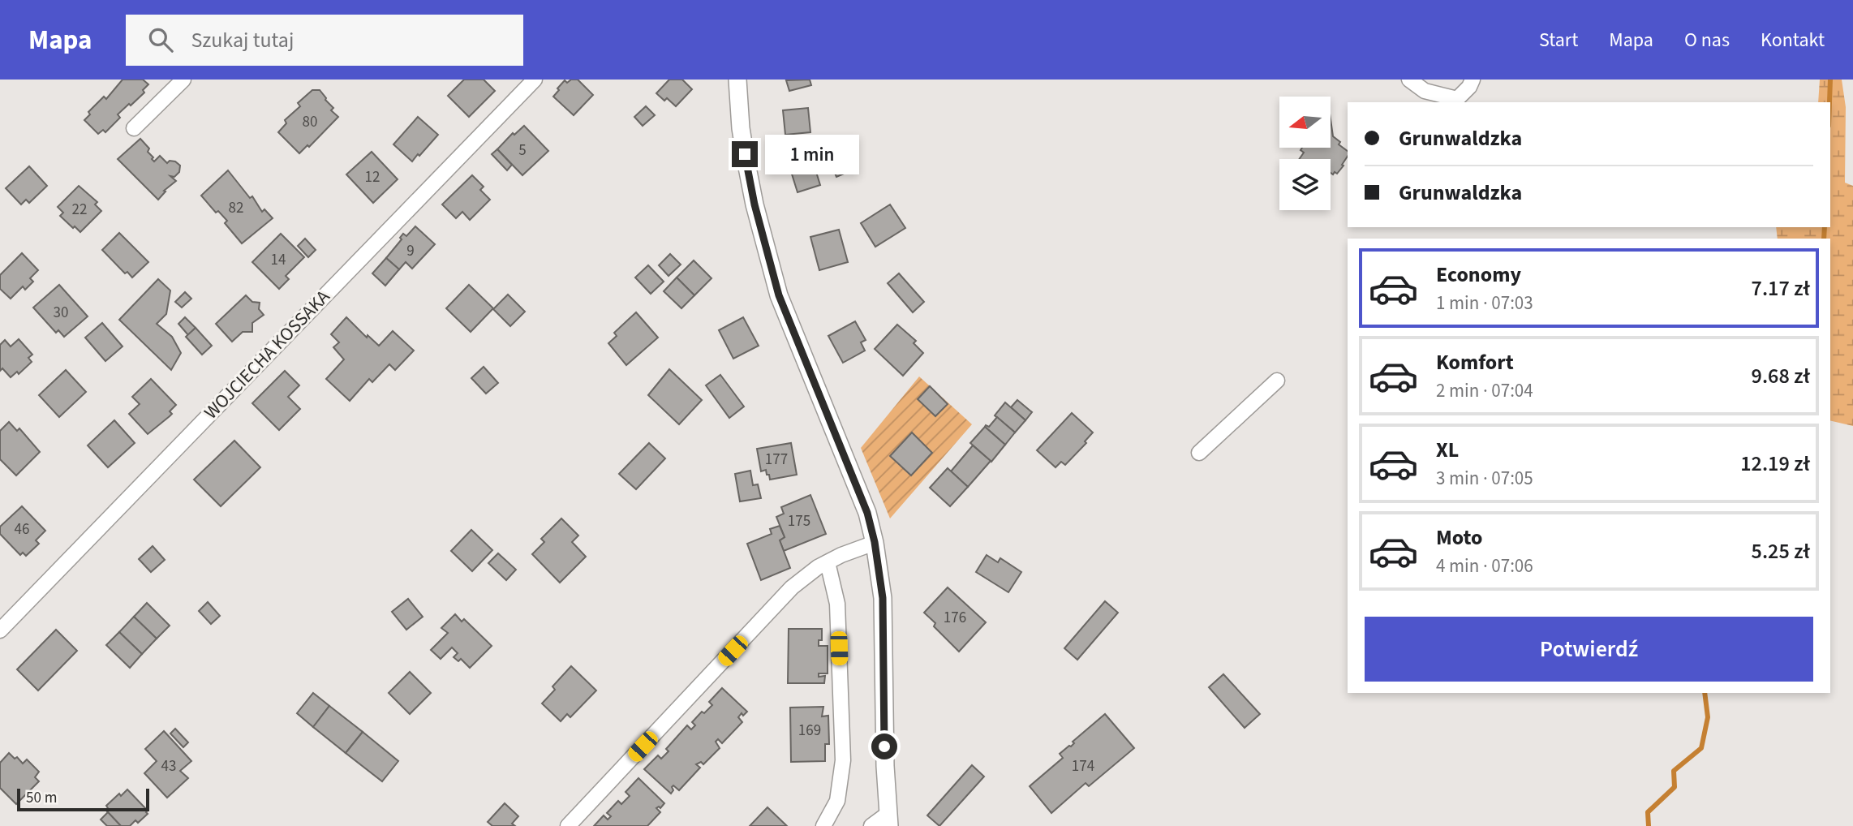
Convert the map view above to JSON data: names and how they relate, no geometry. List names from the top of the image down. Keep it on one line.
{"streets":{"street":["WOJCIECHA KOSSAKA"]},"house_numbers":["80","5","12","82","22","9","14","30","177","175","46","176","169","43","174"],"scale_bar":"50 m","north":"left","page":{"header":"Mapa","search":"Szukaj tutaj","nav":["Start","Mapa","O nas","Kontakt"],"banner":["Grunwaldzka","Grunwaldzka"],"bubble":"1 min","list":[{"name":"Economy","note":"1 min · 07:03","value":"7.17 zł"},{"name":"Komfort","note":"2 min · 07:04","value":"9.68 zł"},{"name":"XL","note":"3 min · 07:05","value":"12.19 zł"},{"name":"Moto","note":"4 min · 07:06","value":"5.25 zł"}],"buttons":"Potwierdź","scale":"50 m"}}
